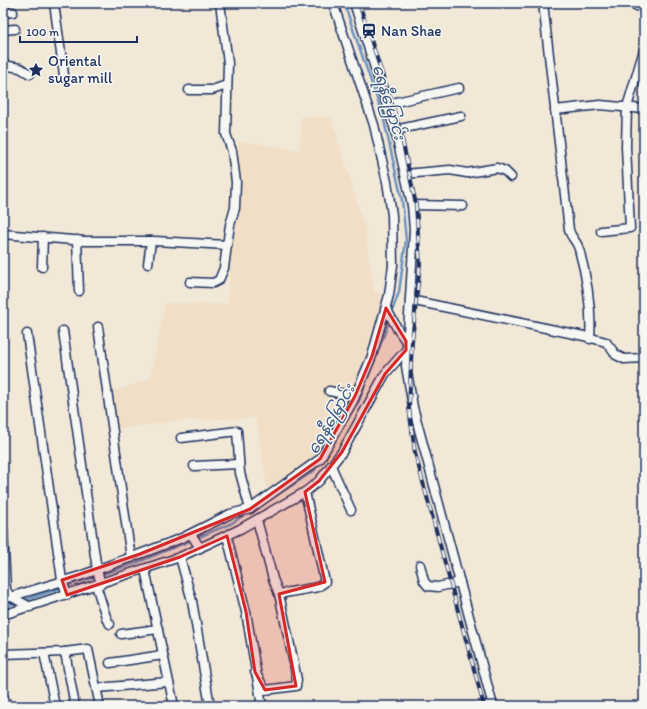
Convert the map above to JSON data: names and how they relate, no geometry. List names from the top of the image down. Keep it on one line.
{"water":["ရေနီမြောင်း"],"places":{"station":["Nan Shae"],"place":["Oriental sugar mill"]},"scale_bar":"100 m"}
